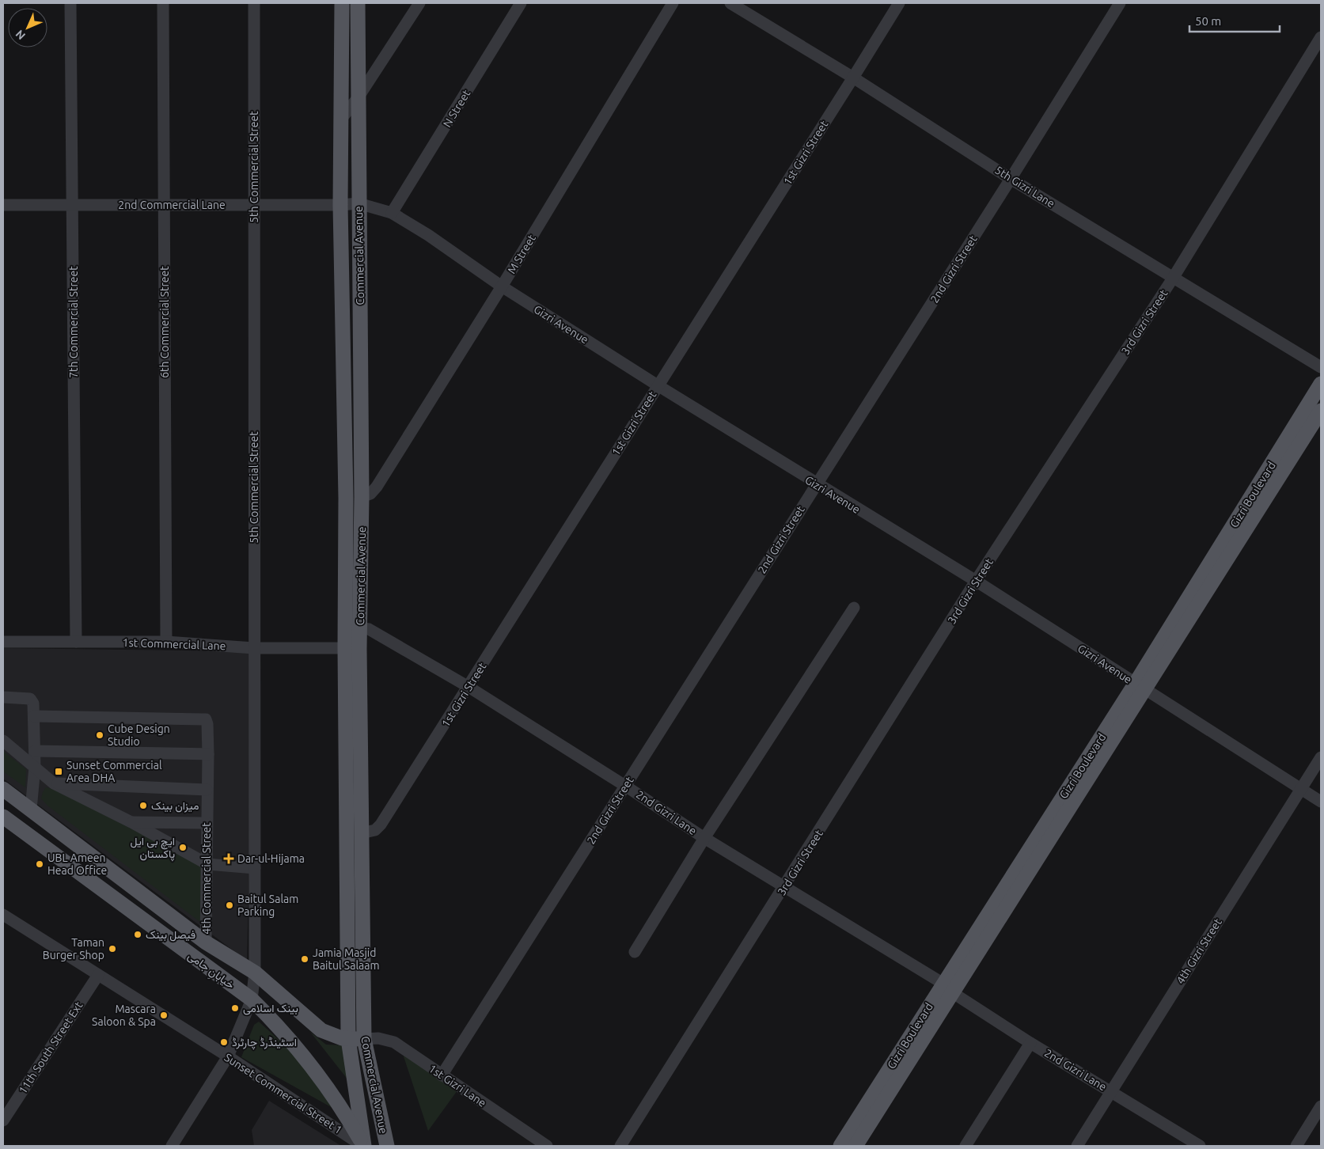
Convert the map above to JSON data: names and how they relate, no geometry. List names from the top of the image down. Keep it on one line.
{"streets":{"main road":["Commercial Avenue","Gizri Boulevard","خیابانِ جامی"],"street":["N Street","1st Gizri Street","5th Commercial Street","5th Gizri Lane","2nd Commercial Lane","M Street","2nd Gizri Street","7th Commercial Street","6th Commercial Street","3rd Gizri Street","Gizri Avenue","1st Commercial Lane","2nd Gizri Lane","4th Commercial Street","4th Gizri Street","11th South Street Ext","1st Gizri Lane","Sunset Commercial Street 1"]},"crossings":[["N Street","Gizri Avenue"],["1st Gizri Street","5th Gizri Lane"],["1st Gizri Street","Commercial Avenue"],["1st Gizri Street","Gizri Avenue"],["1st Gizri Street","2nd Gizri Lane"],["5th Commercial Street","2nd Commercial Lane"],["5th Commercial Street","1st Commercial Lane"],["5th Commercial Street","خیابانِ جامی"],["5th Commercial Street","Sunset Commercial Street 1"],["5th Gizri Lane","2nd Gizri Street"],["5th Gizri Lane","3rd Gizri Street"],["2nd Commercial Lane","Commercial Avenue"],["2nd Commercial Lane","7th Commercial Street"],["2nd Commercial Lane","6th Commercial Street"],["2nd Commercial Lane","Gizri Avenue"],["M Street","Commercial Avenue"],["M Street","Gizri Avenue"],["Commercial Avenue","Gizri Avenue"],["Commercial Avenue","1st Commercial Lane"],["Commercial Avenue","2nd Gizri Lane"],["Commercial Avenue","خیابانِ جامی"],["Commercial Avenue","1st Gizri Lane"],["Commercial Avenue","Sunset Commercial Street 1"],["2nd Gizri Street","Gizri Avenue"],["2nd Gizri Street","2nd Gizri Lane"],["2nd Gizri Street","1st Gizri Lane"],["7th Commercial Street","1st Commercial Lane"],["6th Commercial Street","1st Commercial Lane"],["3rd Gizri Street","Gizri Avenue"],["3rd Gizri Street","2nd Gizri Lane"],["Gizri Avenue","Gizri Boulevard"],["Gizri Avenue","4th Gizri Street"],["Gizri Boulevard","2nd Gizri Lane"],["2nd Gizri Lane","4th Gizri Street"],["4th Commercial Street","خیابانِ جامی"],["خیابانِ جامی","1st Gizri Lane"],["خیابانِ جامی","Sunset Commercial Street 1"],["11th South Street Ext","Sunset Commercial Street 1"]],"places":{"other":["Cube Design Studio","میزان بینک","ایچ بی ایل پاکستان","UBL Ameen Head Office","Baitul Salam Parking","فیصل بینک","Taman Burger Shop","Jamia Masjid Baitul Salaam","بینک اسلامی","Mascara Saloon & Spa","اسٹینڈرڈ چارٹرڈ"],"transit":["Sunset Commercial Area DHA"],"health":["Dar-ul-Hijama"]},"scale_bar":"50 m","north":"bottom left"}
